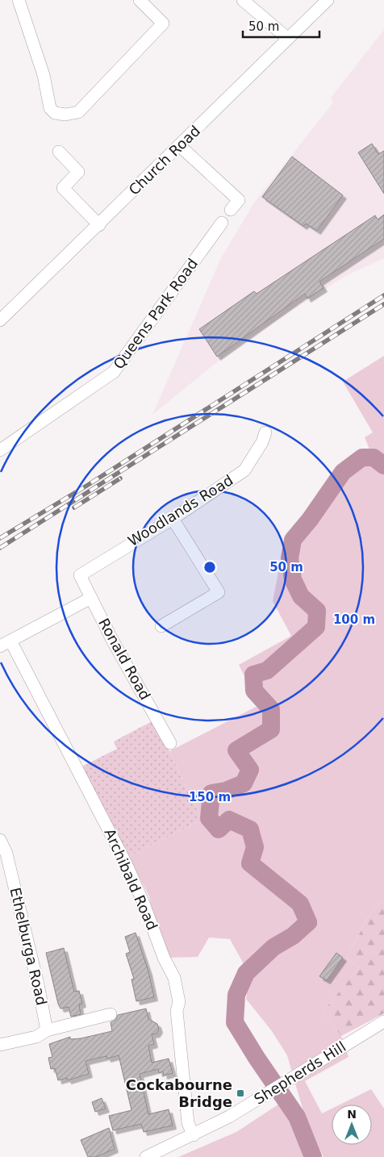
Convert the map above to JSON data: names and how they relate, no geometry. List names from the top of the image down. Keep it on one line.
{"streets":{"street":["Church Road","Queens Park Road","Woodlands Road","Ronald Road","Archibald Road","Ethelburga Road","Shepherds Hill"]},"crossings":[["Woodlands Road","Ronald Road"],["Archibald Road","Shepherds Hill"]],"places":{"transit":["Cockabourne Bridge"]},"scale_bar":"50 m","north":"top","rings":["50 m","100 m","150 m"]}
